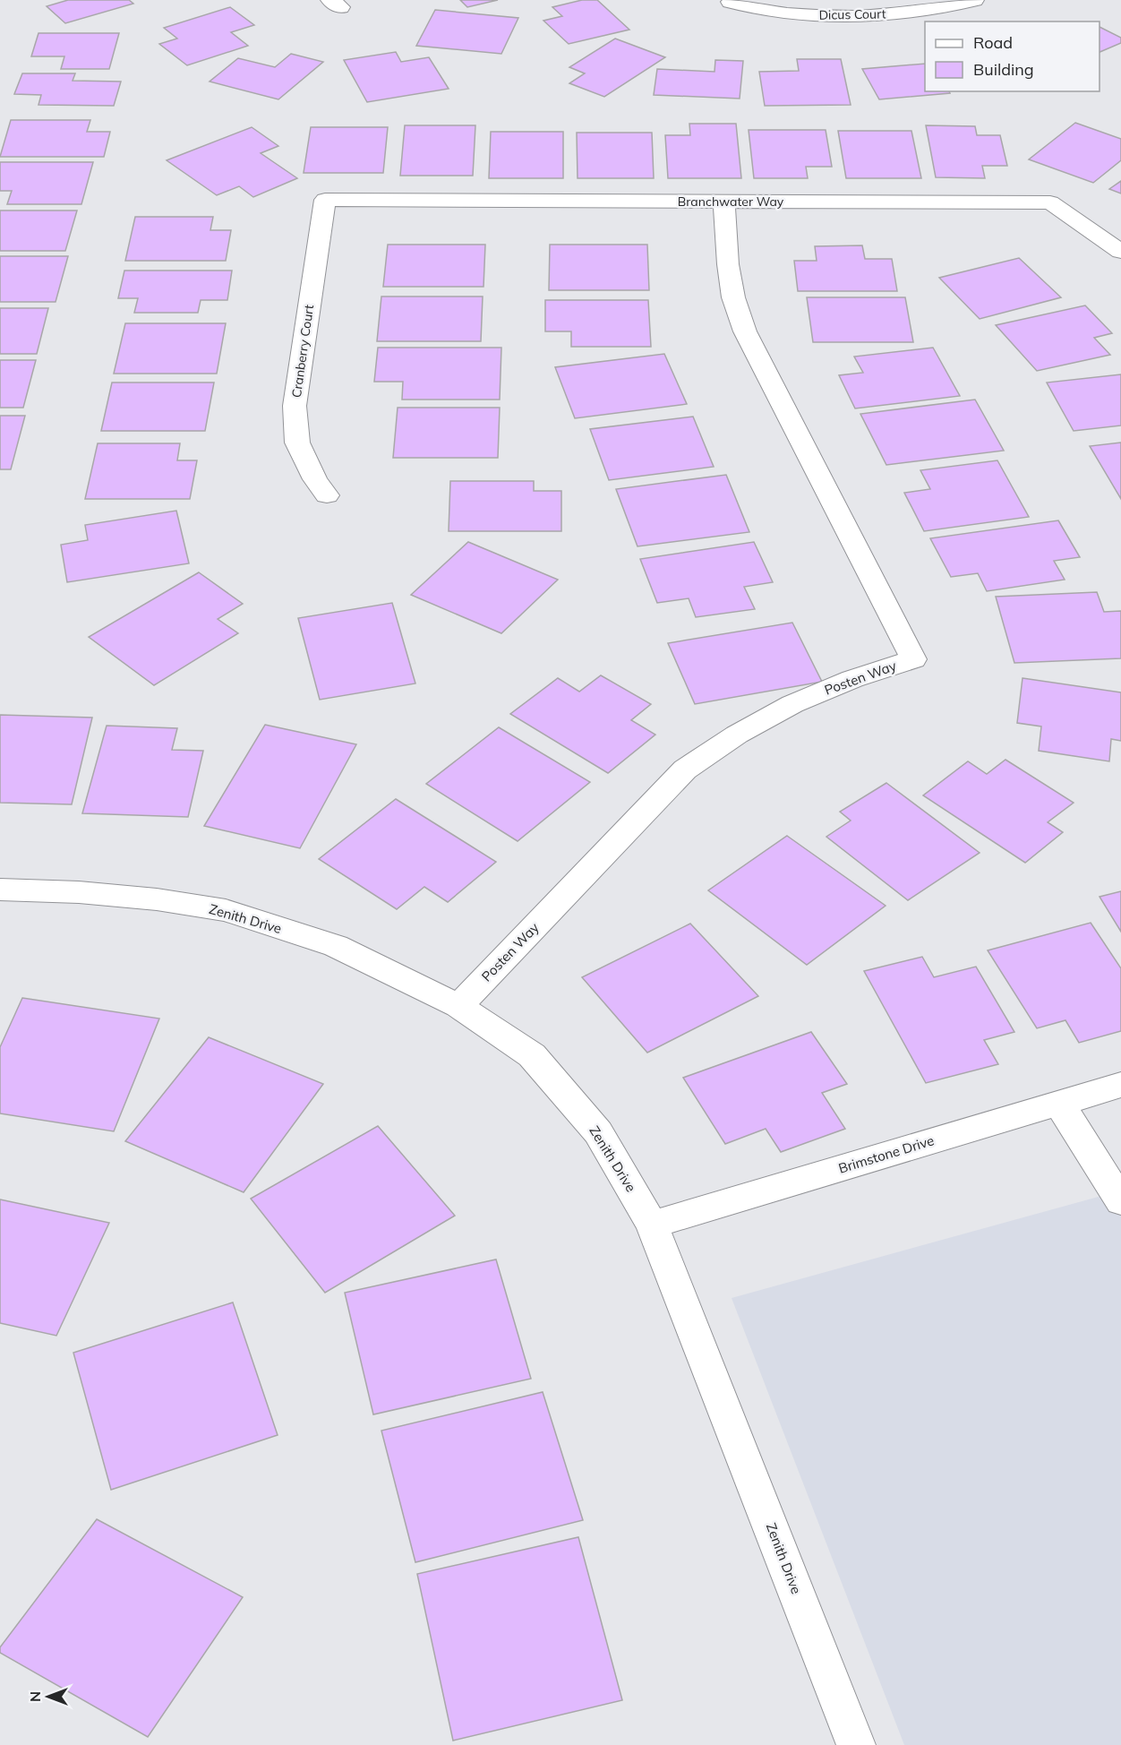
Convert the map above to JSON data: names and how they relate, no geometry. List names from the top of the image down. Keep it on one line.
{"streets":{"street":["Dicus Court","Branchwater Way","Cranberry Court","Posten Way","Zenith Drive","Brimstone Drive"]},"crossings":[["Branchwater Way","Cranberry Court"],["Branchwater Way","Posten Way"],["Posten Way","Zenith Drive"],["Zenith Drive","Brimstone Drive"]],"legend":["Road","Building"],"north":"left"}
